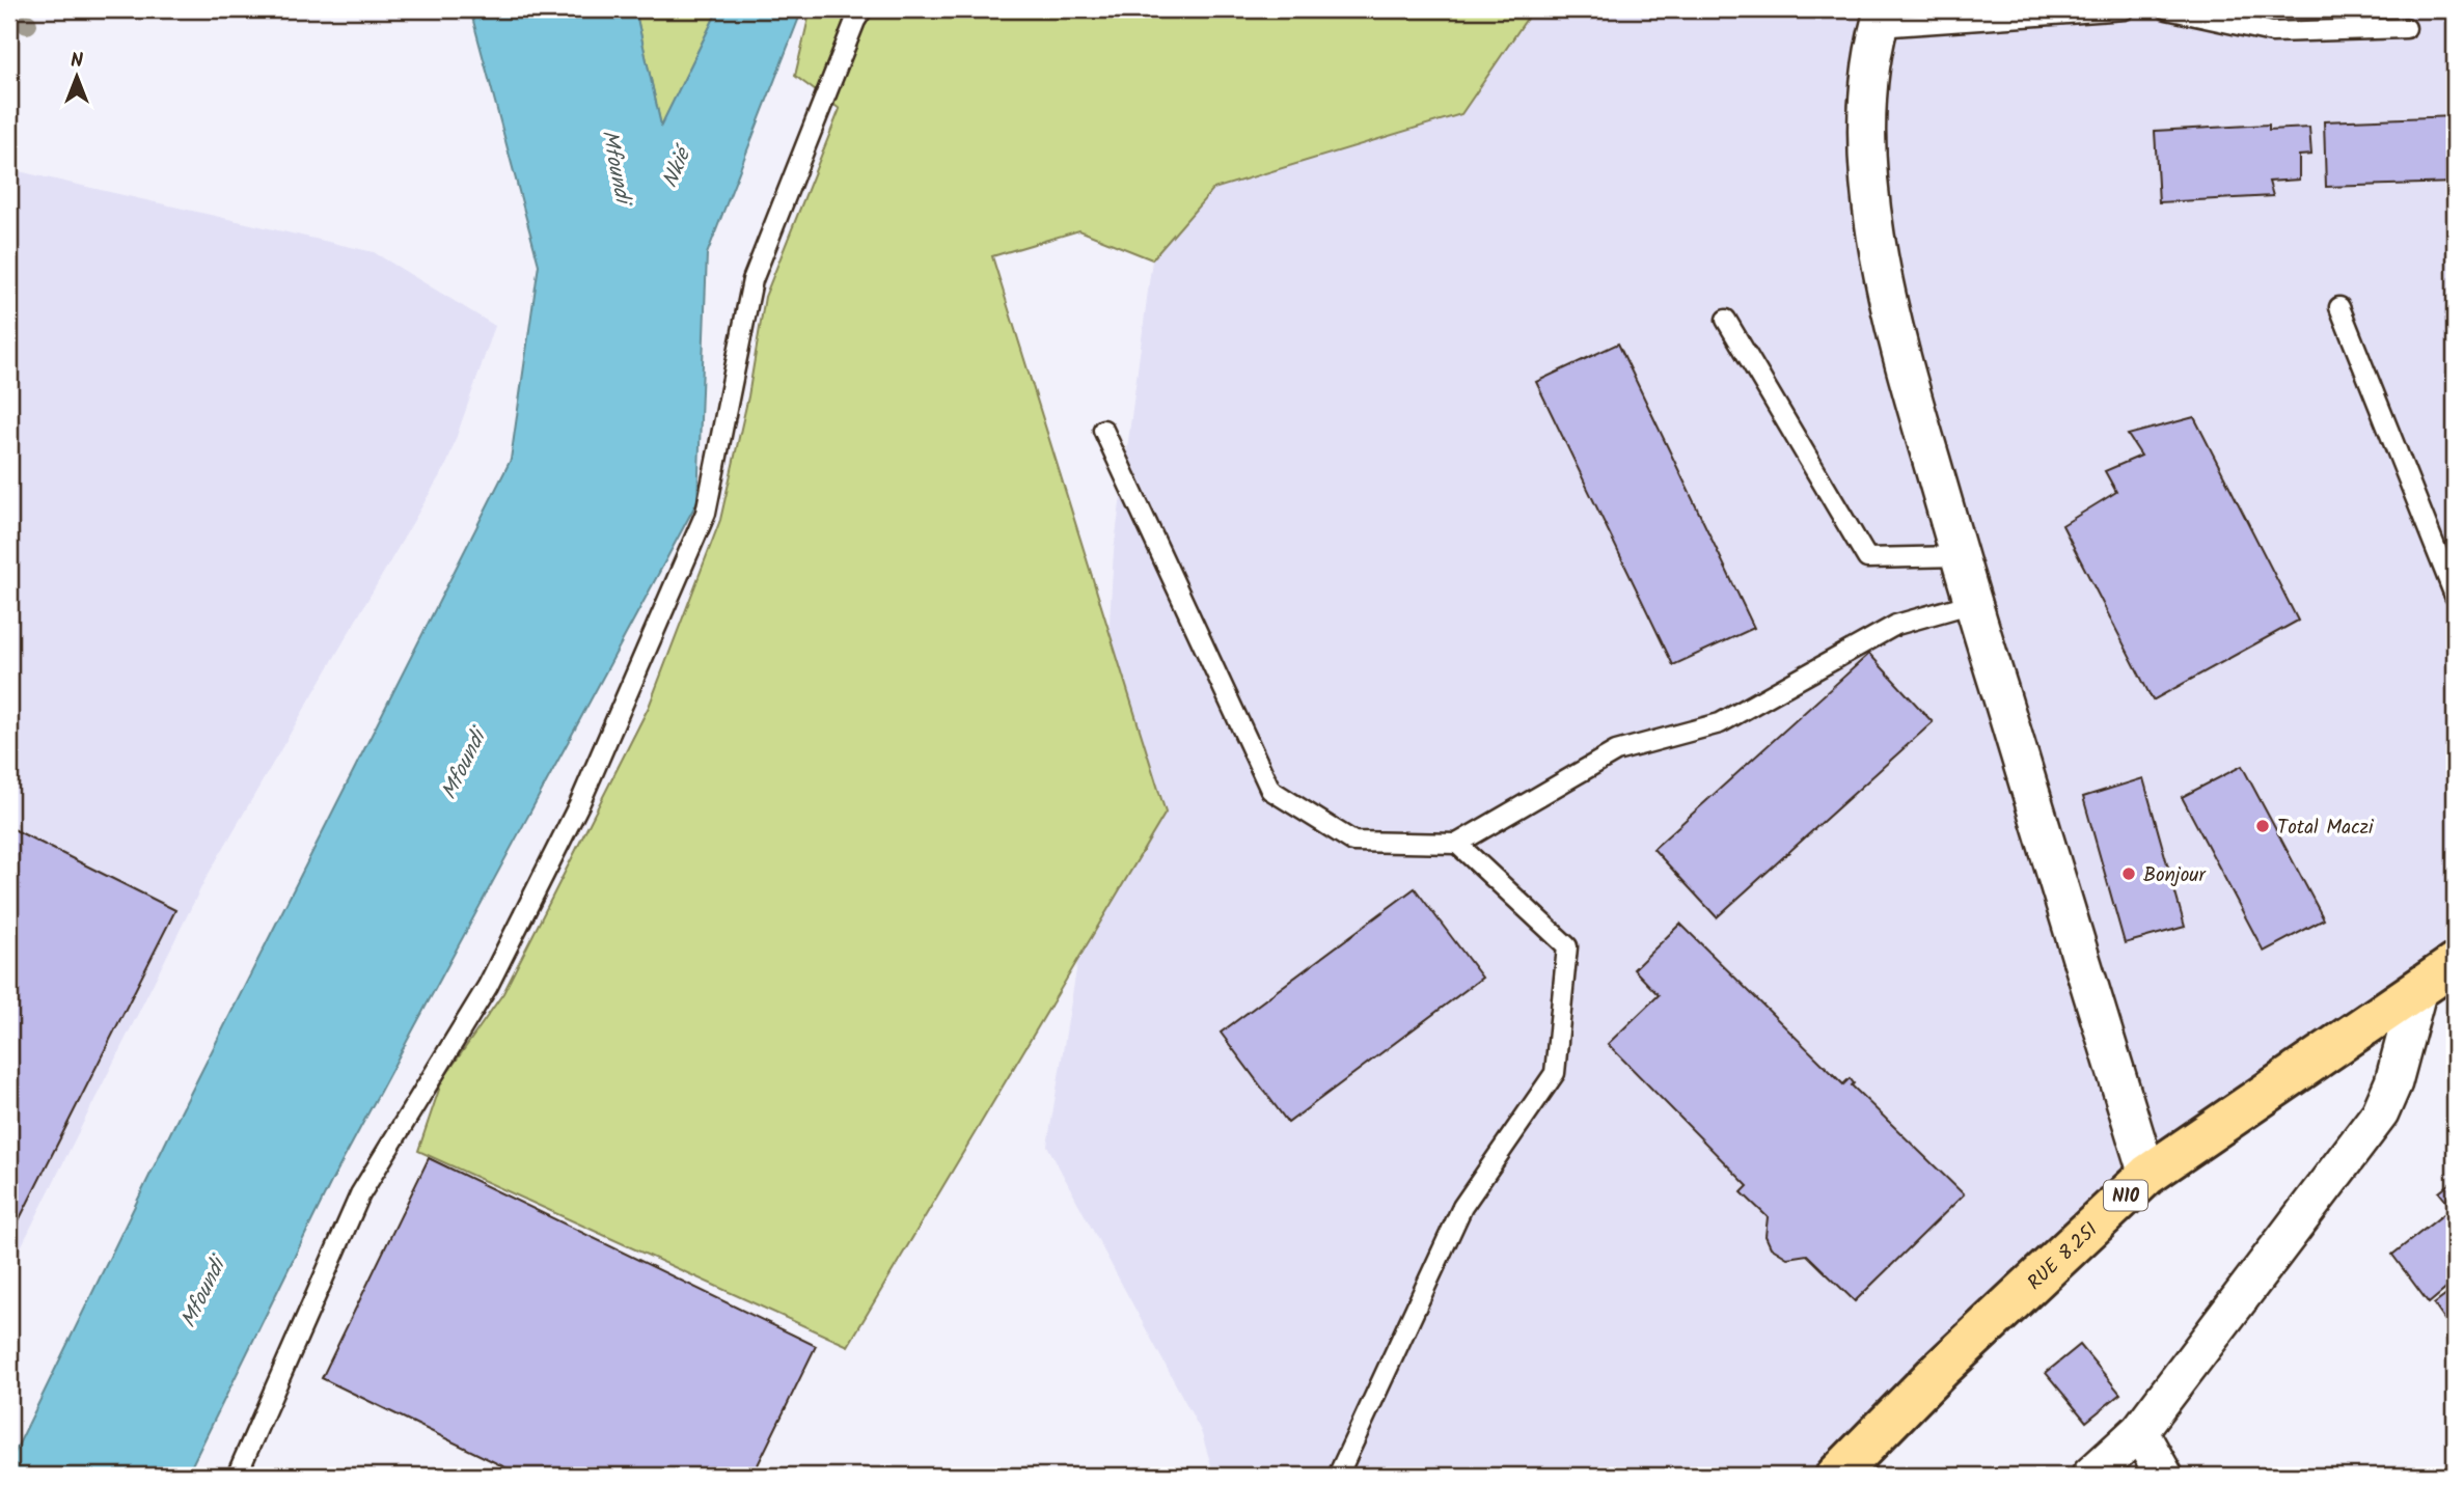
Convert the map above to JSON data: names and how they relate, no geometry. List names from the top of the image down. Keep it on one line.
{"streets":{"highway":["N10","RUE 8.251"]},"water":["Mfoundi","Nkié"],"places":["Total Maczi","Bonjour"],"north":"top"}
